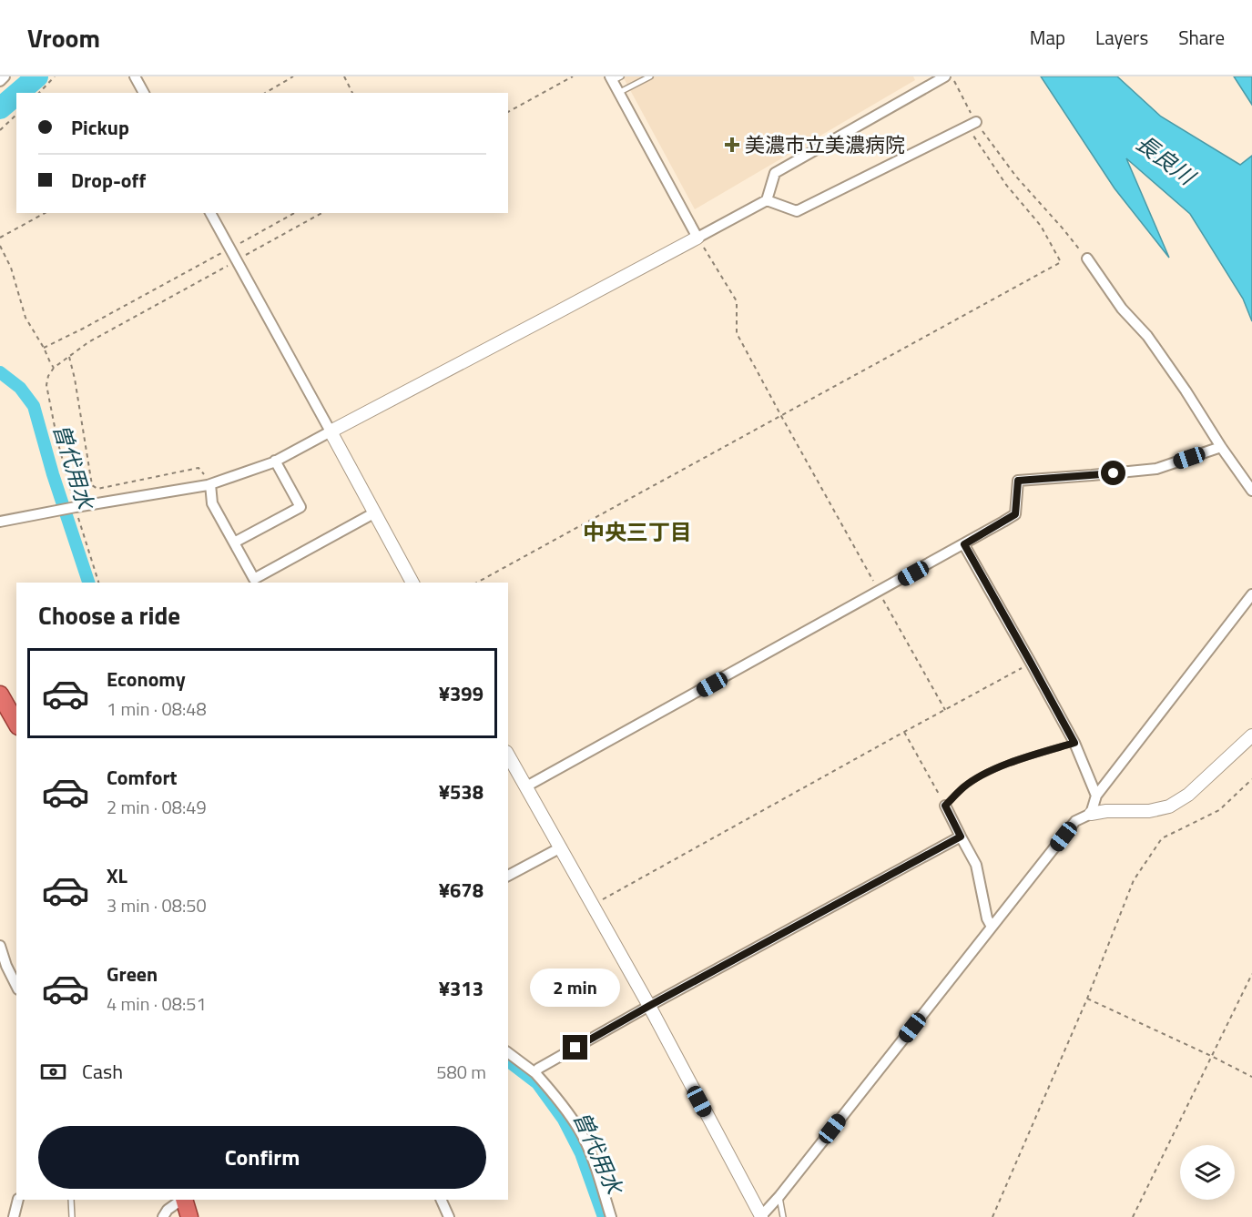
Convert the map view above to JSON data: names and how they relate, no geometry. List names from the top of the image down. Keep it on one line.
{"districts":["中央三丁目"],"water":["長良川","曽代用水"],"places":{"health":["美濃市立美濃病院"]},"page":{"header":"Vroom","nav":["Map","Layers","Share"],"banner":["Pickup","Drop-off"],"heading":"Choose a ride","list":[{"name":"Economy","note":"1 min · 08:48","value":"¥399"},{"name":"Comfort","note":"2 min · 08:49","value":"¥538"},{"name":"XL","note":"3 min · 08:50","value":"¥678"},{"name":"Green","note":"4 min · 08:51","value":"¥313"}],"bubble":"2 min","pay":["Cash","580 m"],"buttons":"Confirm"}}
